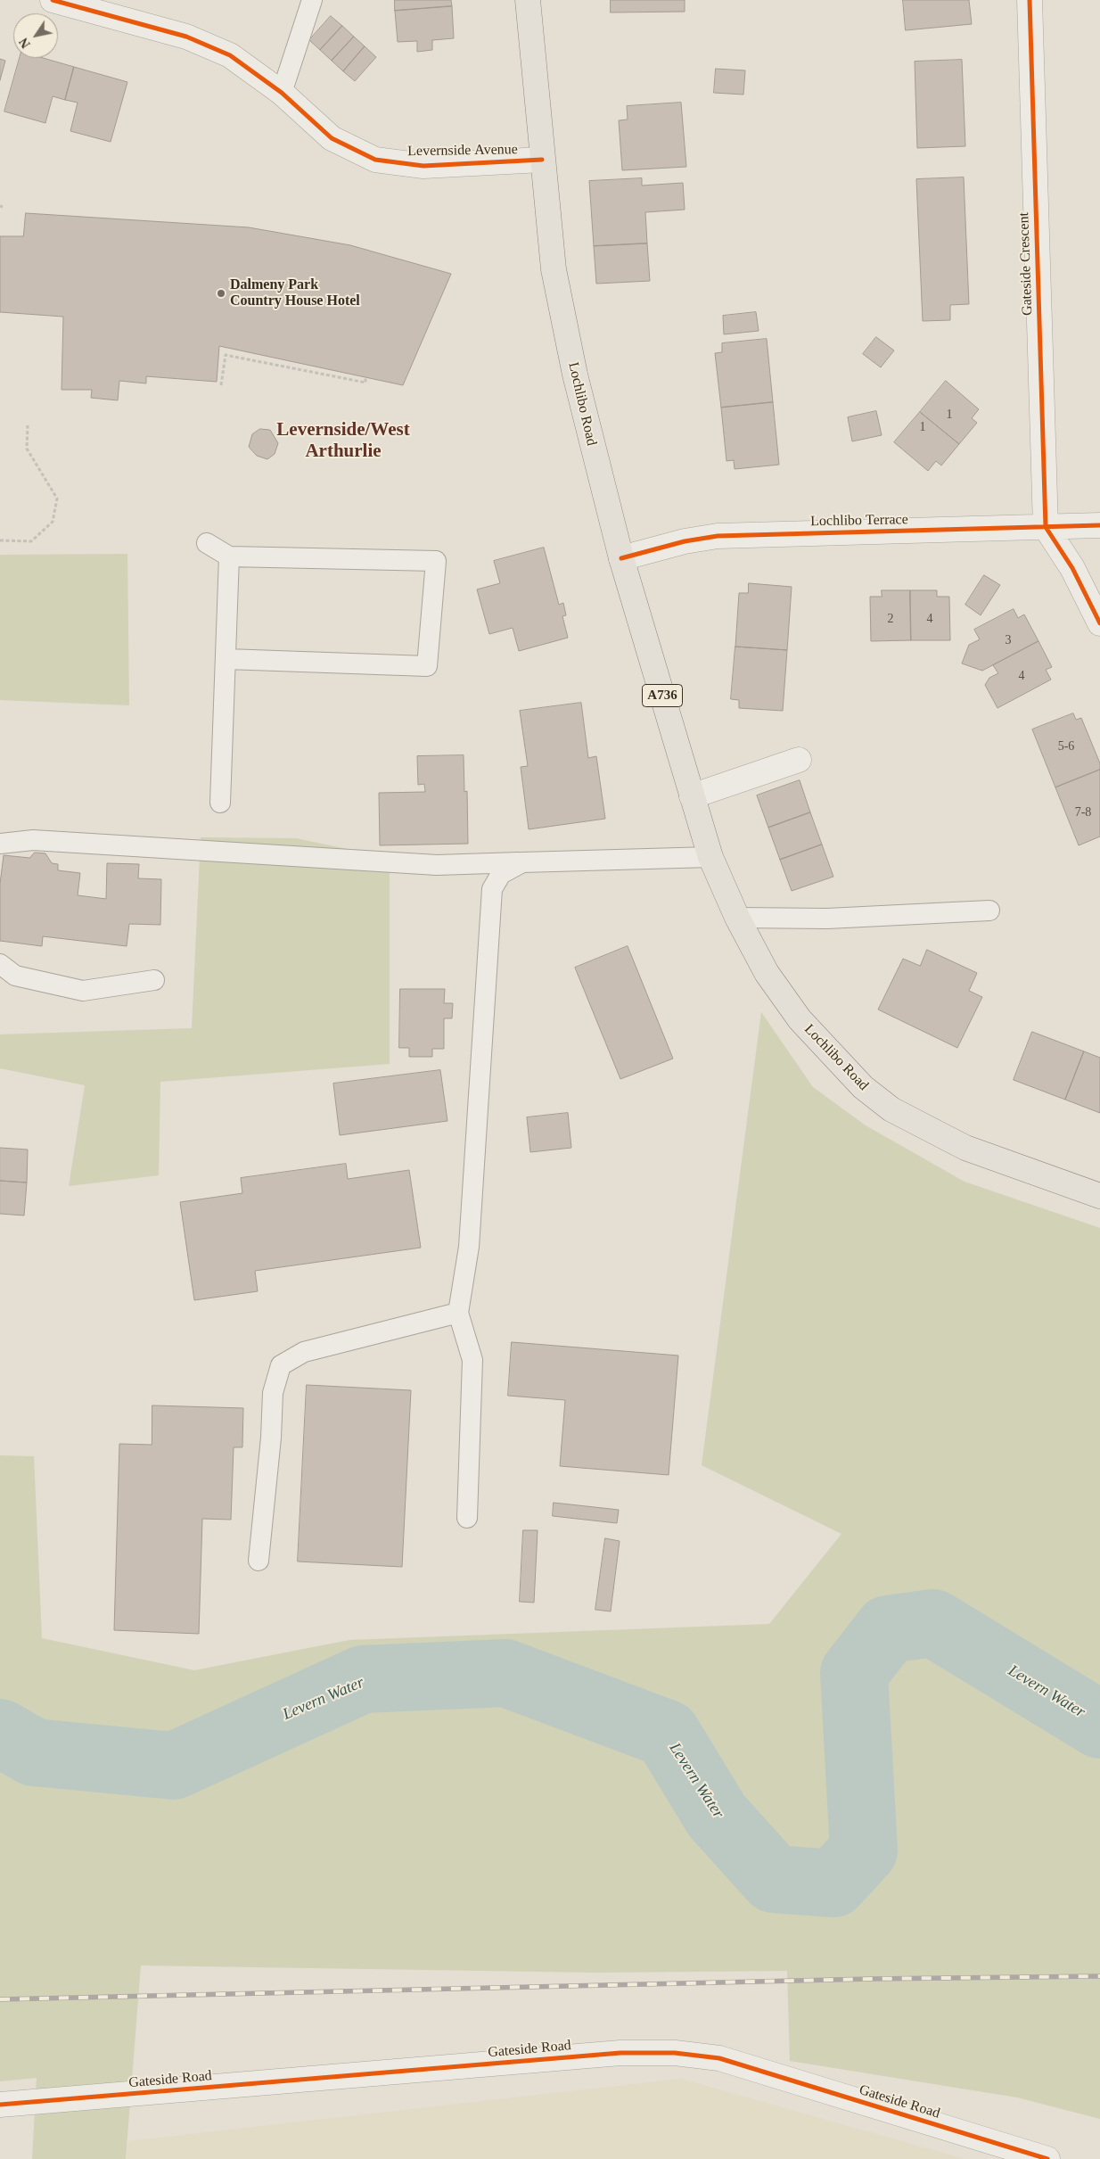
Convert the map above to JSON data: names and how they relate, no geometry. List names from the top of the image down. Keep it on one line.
{"streets":{"main road":["Lochlibo Road","A736"],"street":["Levernside Avenue","Gateside Crescent","Lochlibo Terrace","Gateside Road"]},"crossings":[["Levernside Avenue","Lochlibo Road"],["Gateside Crescent","Lochlibo Terrace"],["Lochlibo Road","Lochlibo Terrace"]],"districts":["Levernside/West Arthurlie"],"water":["Levern Water"],"places":["Dalmeny Park Country House Hotel"],"house_numbers":["1","1","2","4","3","4","5-6","7-8"],"north":"bottom left"}
